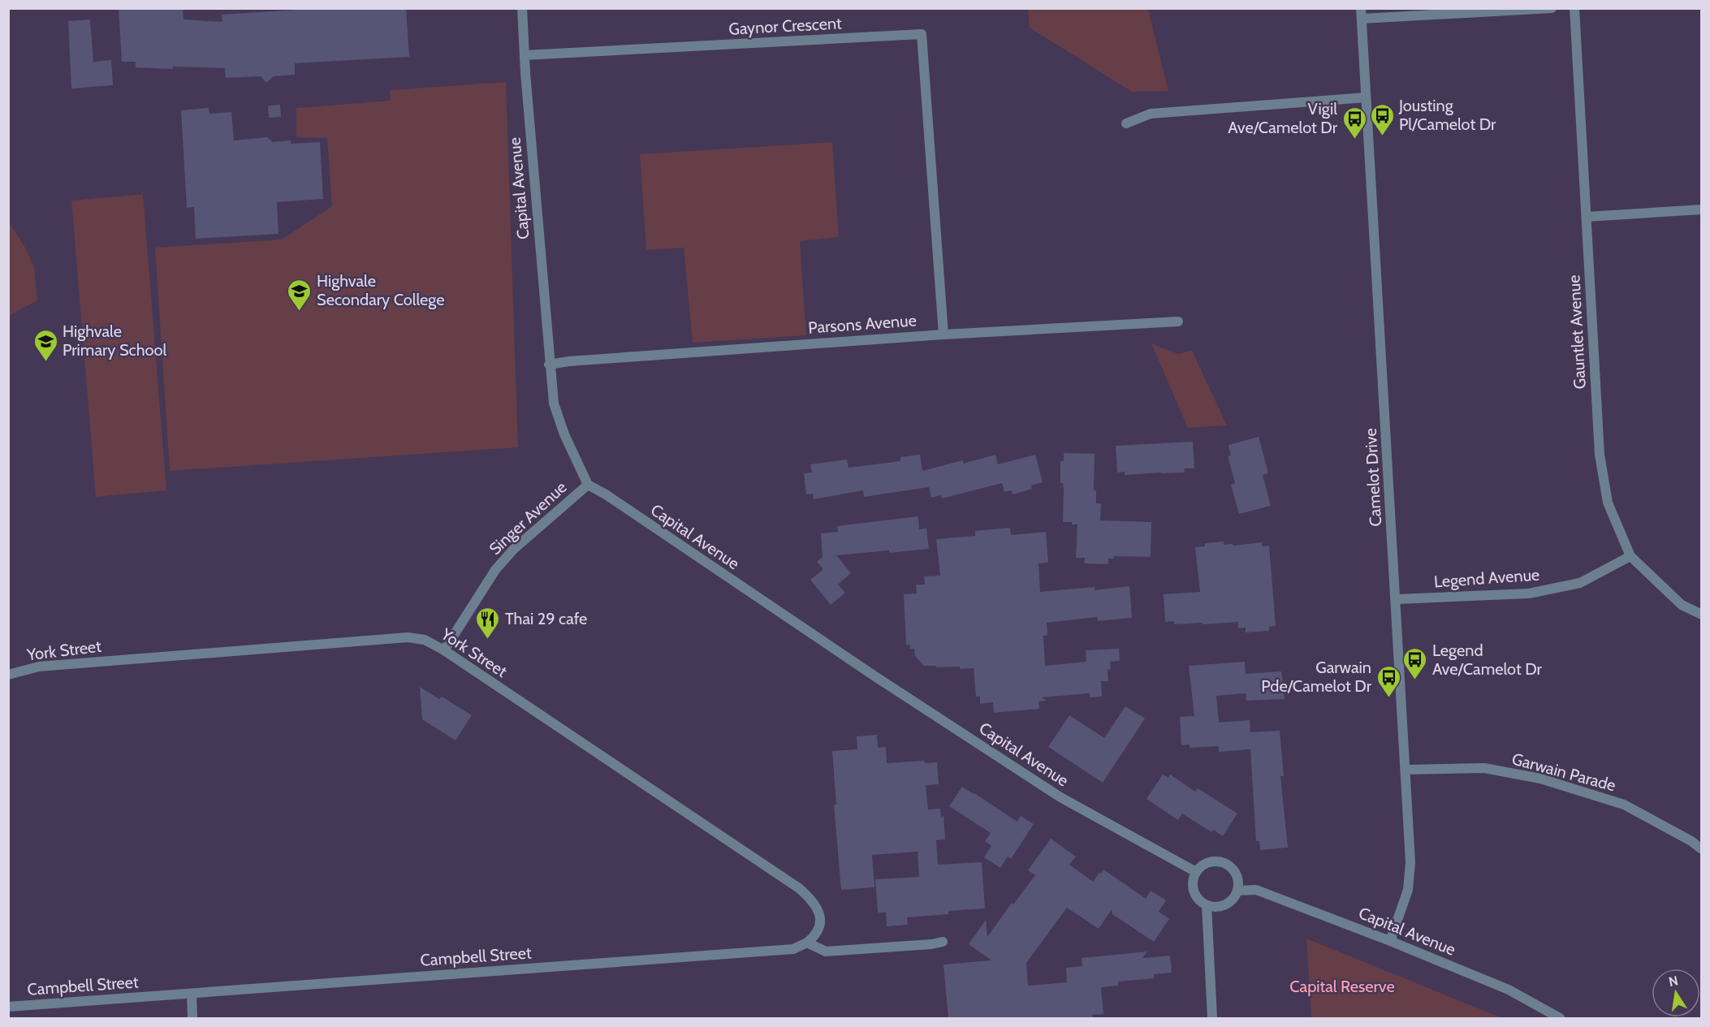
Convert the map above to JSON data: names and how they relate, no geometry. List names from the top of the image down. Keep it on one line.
{"streets":{"street":["Gaynor Crescent","Capital Avenue","Parsons Avenue","Gauntlet Avenue","Camelot Drive","Singer Avenue","Legend Avenue","York Street","Garwain Parade","Campbell Street"]},"crossings":[["Gaynor Crescent","Capital Avenue"],["Gaynor Crescent","Parsons Avenue"],["Capital Avenue","Parsons Avenue"],["Capital Avenue","Camelot Drive"],["Capital Avenue","Singer Avenue"],["Gauntlet Avenue","Legend Avenue"],["Camelot Drive","Legend Avenue"],["Camelot Drive","Garwain Parade"],["Singer Avenue","York Street"],["York Street","Campbell Street"]],"parks":["Capital Reserve"],"places":{"bus stop":["Jousting Pl/Camelot Dr","Vigil Ave/Camelot Dr","Legend Ave/Camelot Dr","Garwain Pde/Camelot Dr"],"school or university":["Highvale Secondary College","Highvale Primary School"],"restaurant":["Thai 29 cafe"]},"north":"top"}
